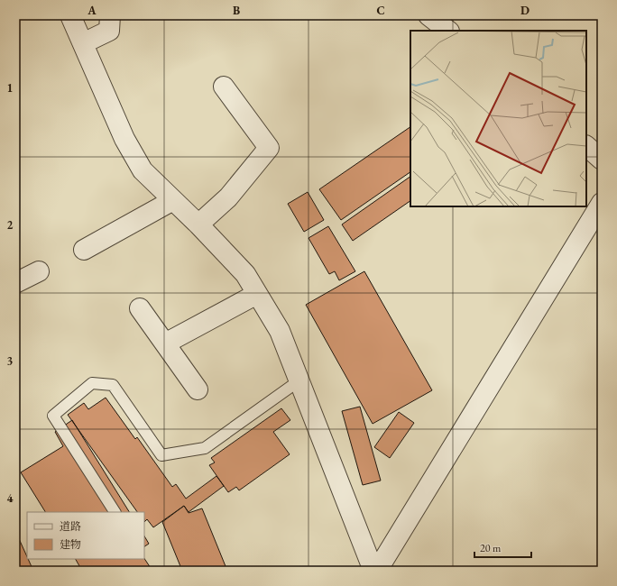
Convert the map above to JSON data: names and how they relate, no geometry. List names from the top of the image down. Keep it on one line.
{"legend":["道路","建物"],"scale_bar":"20 m","grid":{"columns":["A","B","C","D"],"rows":["1","2","3","4"]}}
